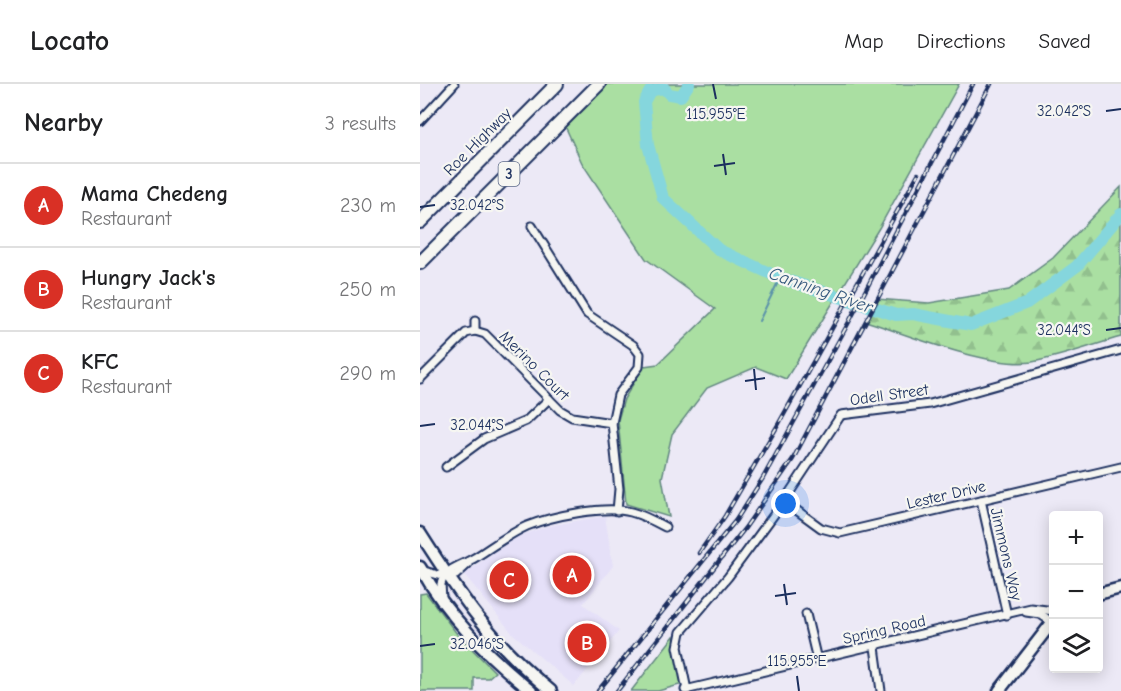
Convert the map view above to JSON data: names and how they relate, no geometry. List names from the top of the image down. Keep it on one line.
{"streets":{"highway":["Roe Highway","3"],"street":["Merino Court","Odell Street","Lester Drive","Jimmons Way","Spring Road"]},"crossings":[["Odell Street","Lester Drive"],["Odell Street","Spring Road"],["Lester Drive","Jimmons Way"],["Jimmons Way","Spring Road"]],"water":["Canning River"],"page":{"header":"Locato","nav":["Map","Directions","Saved"],"heading":["Nearby","3 results"],"list":[{"mark":"A","name":"Mama Chedeng","note":"Restaurant","value":"230 m"},{"mark":"B","name":"Hungry Jack's","note":"Restaurant","value":"250 m"},{"mark":"C","name":"KFC","note":"Restaurant","value":"290 m"}],"map_buttons":["+","−"],"pins":["A","C","B"]},"coordinates":["32.042°S","115.955°E","32.044°S","32.046°S"]}
